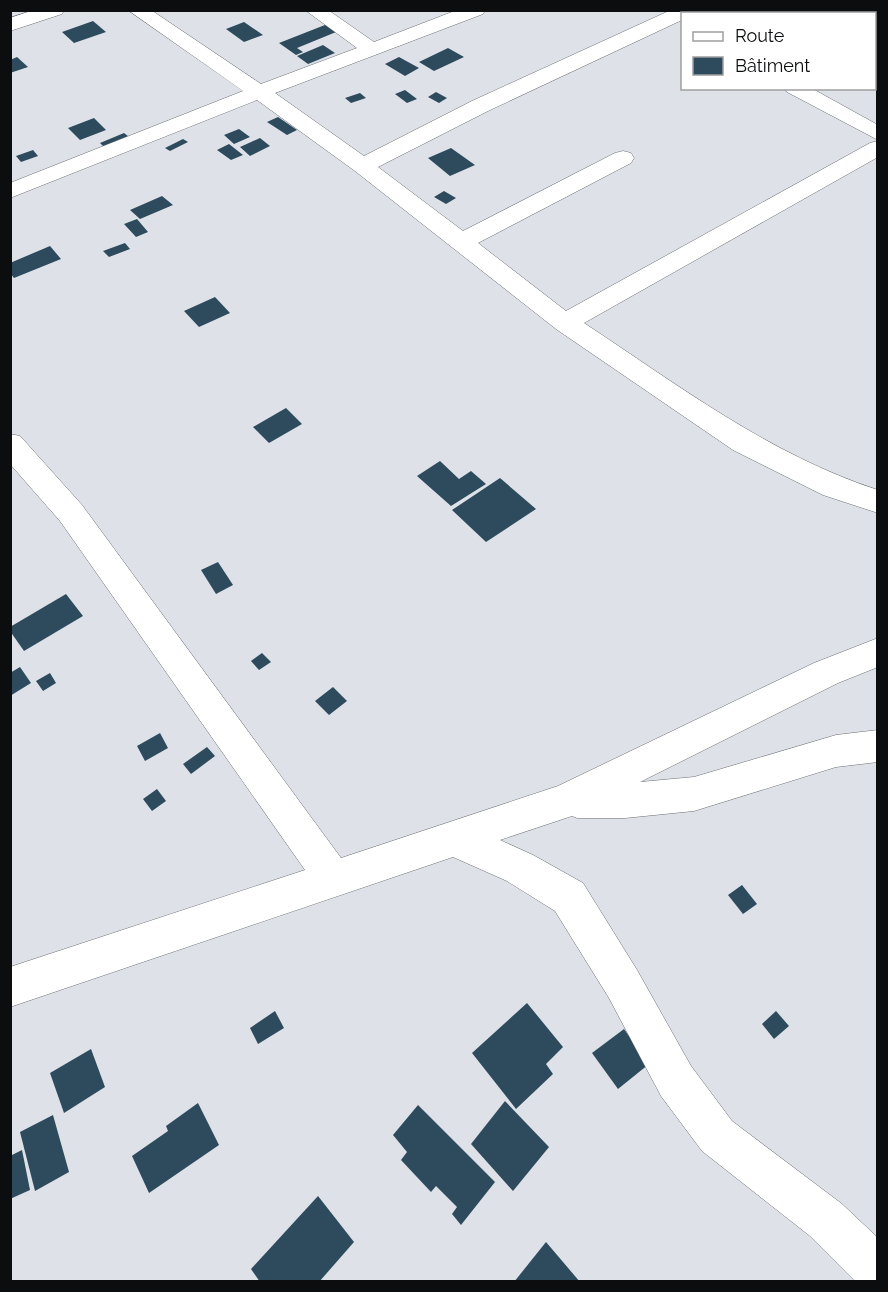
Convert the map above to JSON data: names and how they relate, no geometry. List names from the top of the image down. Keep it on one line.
{"legend":["Route","Bâtiment"]}
